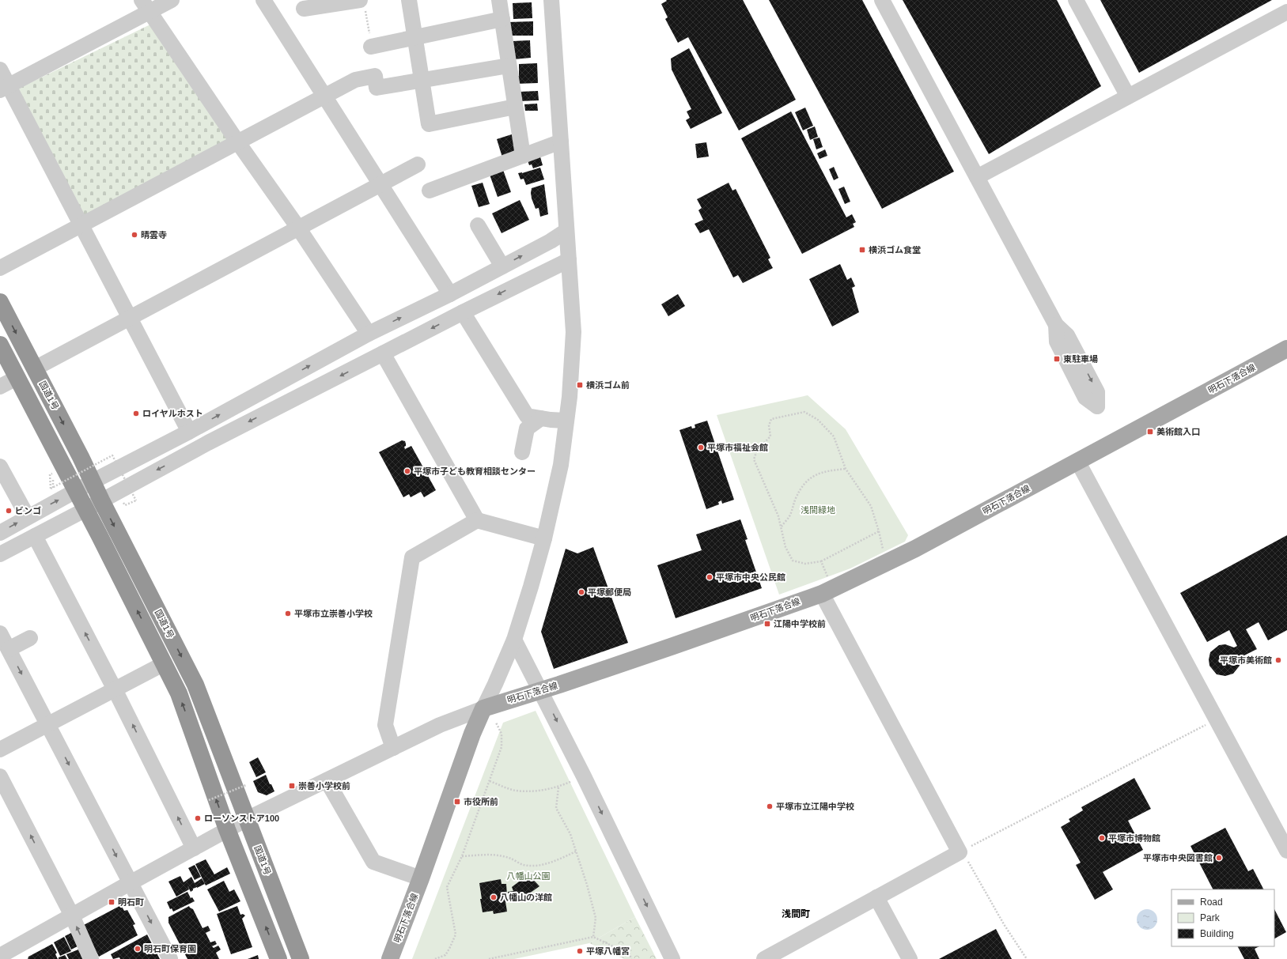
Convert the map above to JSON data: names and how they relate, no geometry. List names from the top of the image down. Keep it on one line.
{"streets":{"highway":["国道1号"],"main road":["明石下落合線"]},"districts":["浅間町"],"parks":["浅間緑地","八幡山公園"],"places":{"other":["晴雲寺","ロイヤルホスト","平塚市福祉会館","平塚市子ども教育相談センター","ビンゴ","平塚市中央公民館","平塚郵便局","平塚市立崇善小学校","平塚市美術館","平塚市立江陽中学校","ローソンストア100","平塚市博物館","平塚市中央図書館","八幡山の洋館","明石町保育園","平塚八幡宮"],"transit":["横浜ゴム食堂","東駐車場","横浜ゴム前","美術館入口","江陽中学校前","崇善小学校前","市役所前","明石町"]},"legend":["Road","Park","Building"]}
